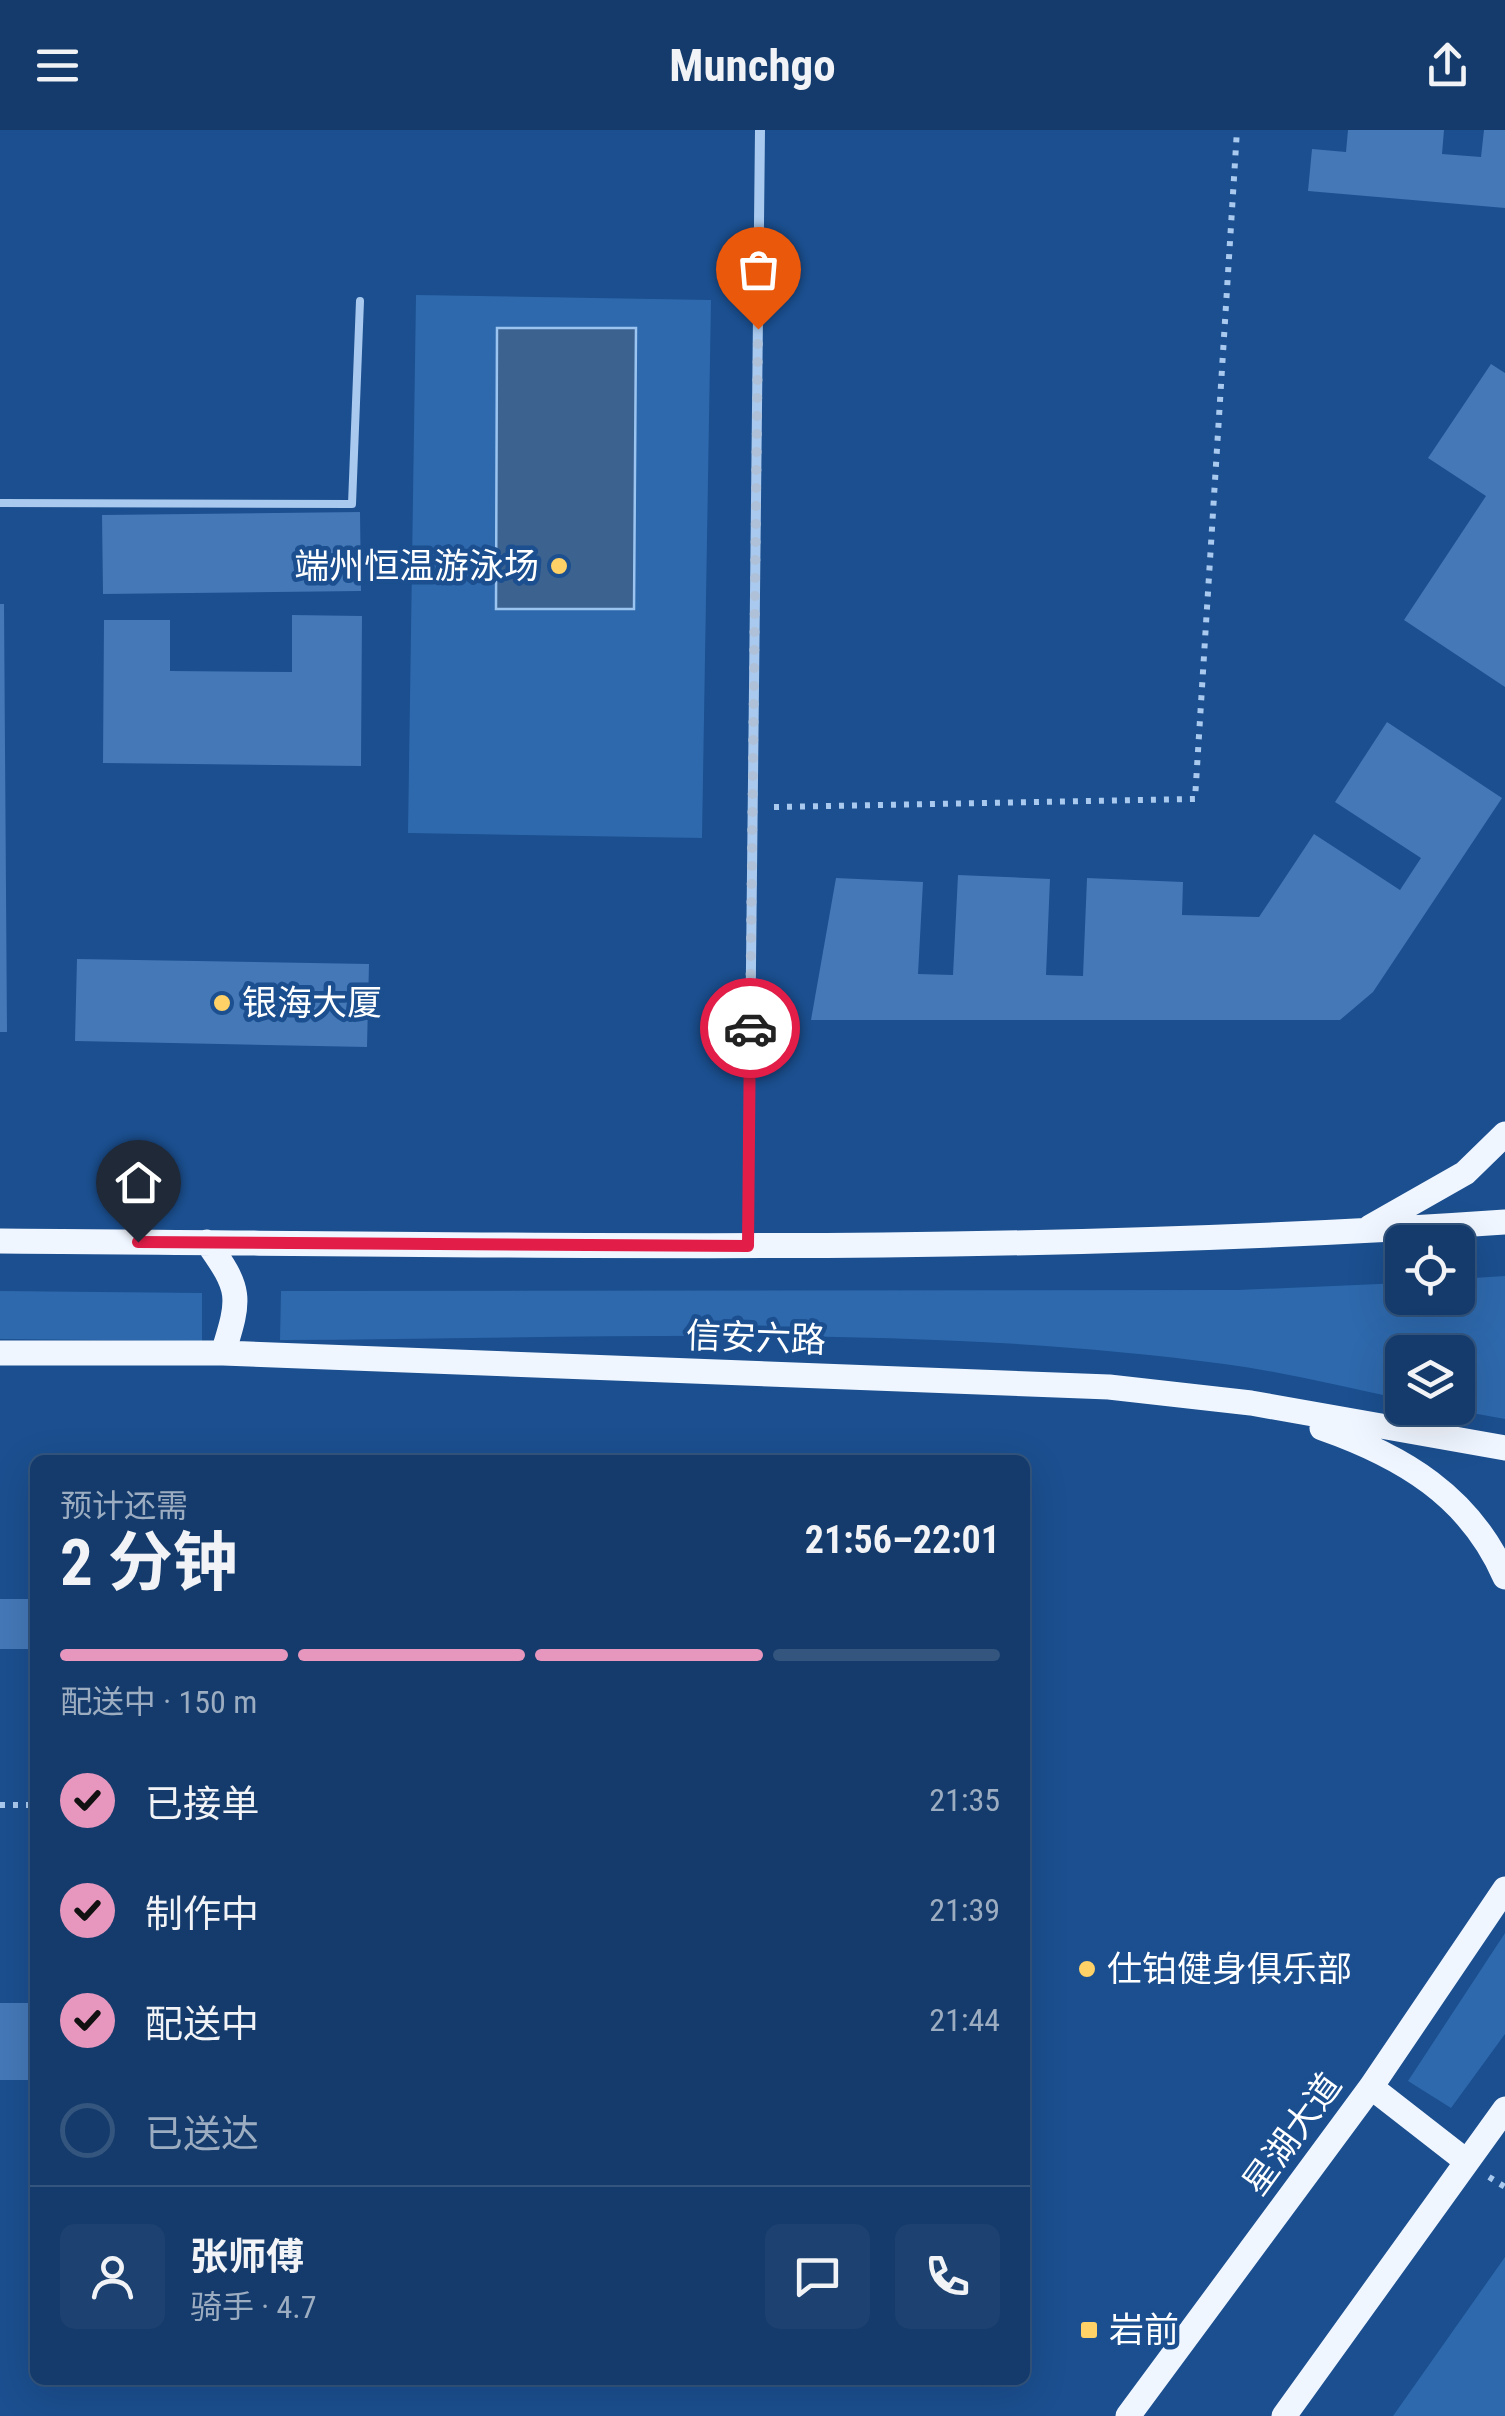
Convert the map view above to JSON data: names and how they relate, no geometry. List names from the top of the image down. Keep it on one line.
{"streets":{"main road":["信安六路","星湖大道"]},"places":{"other":["端州恒温游泳场","银海大厦","仕铂健身俱乐部"],"transit":["岩前"]},"page":{"header":"Munchgo","heading":["2 分钟","预计还需","21:56–22:01"],"panel":["张师傅","骑手 · 4.7"],"bar":"配送中 · 150 m","list":[["已接单","21:35"],["制作中","21:39"],["配送中","21:44"],"已送达"]}}
